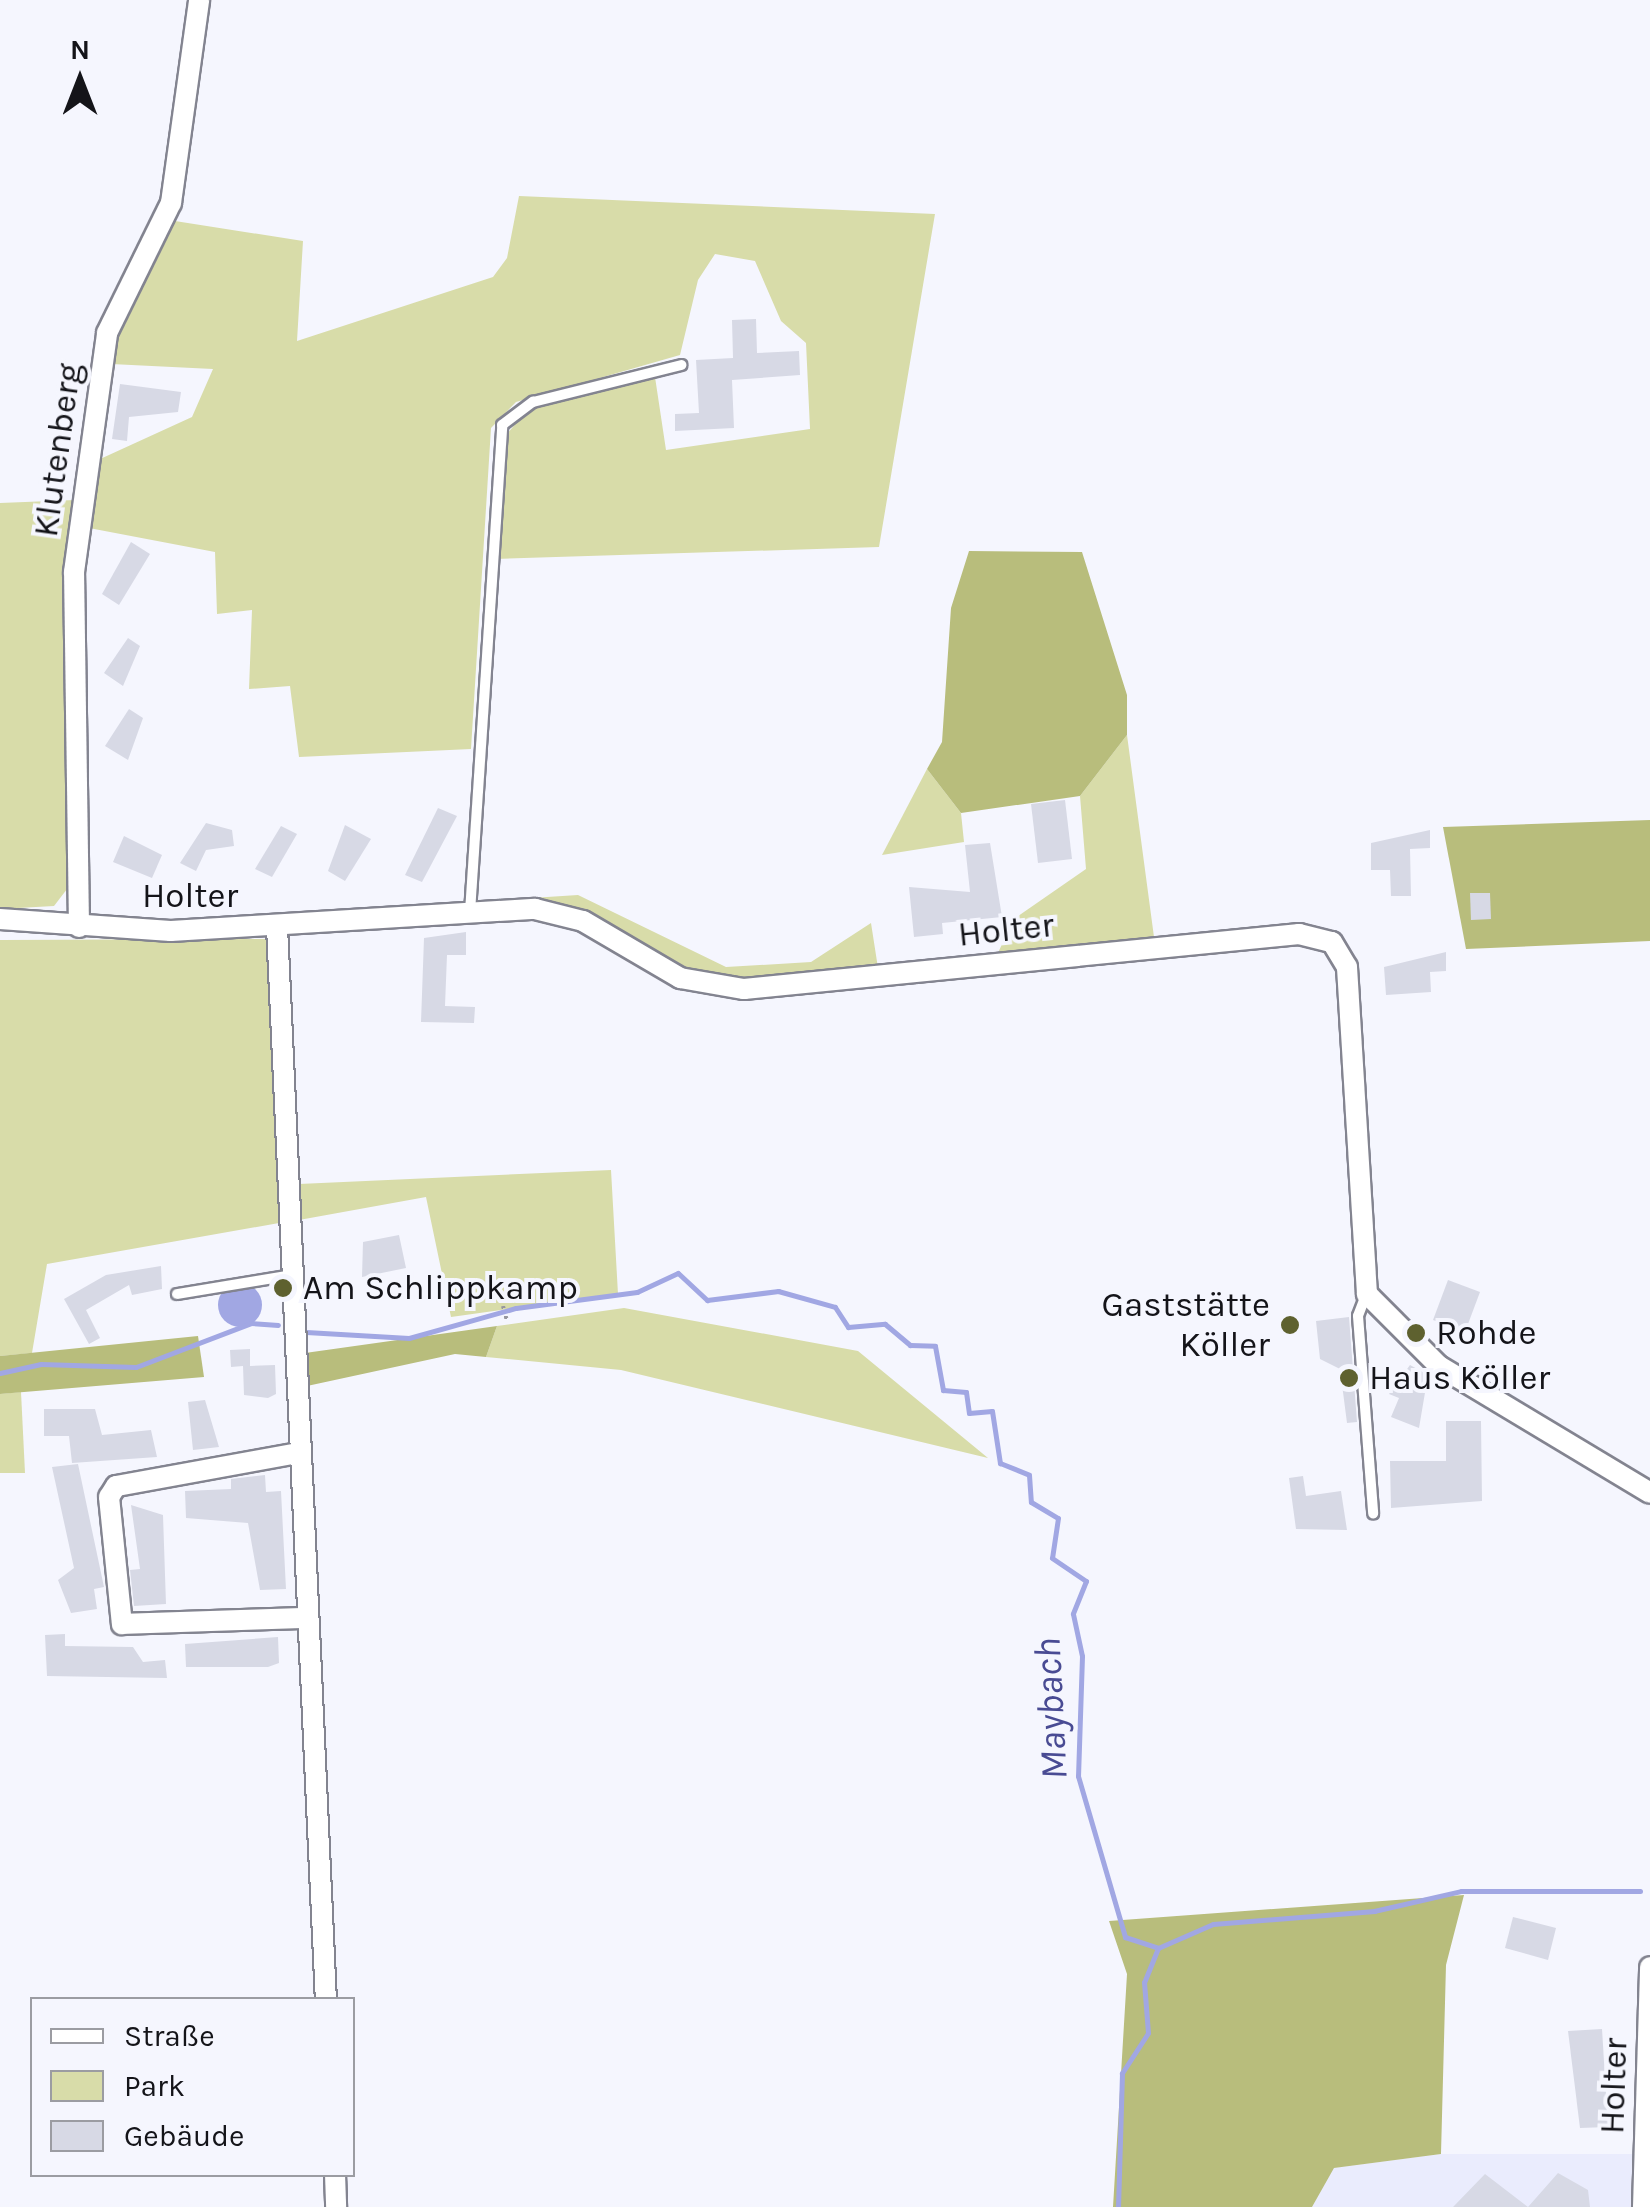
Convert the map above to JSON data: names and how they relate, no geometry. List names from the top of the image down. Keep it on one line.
{"streets":{"street":["Klutenberg","Holter"]},"crossings":[["Klutenberg","Holter"]],"water":["Maybach"],"places":["Am Schlippkamp","Gaststätte Köller","Rohde","Haus Köller"],"legend":["Straße","Park","Gebäude"],"north":"top"}
